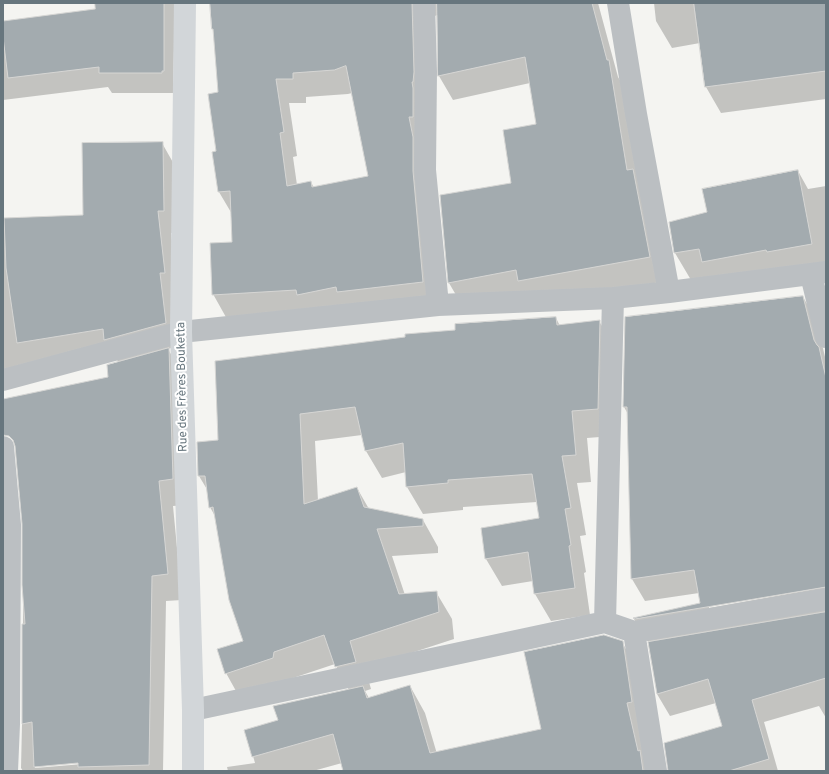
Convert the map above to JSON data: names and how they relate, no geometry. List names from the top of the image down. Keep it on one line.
{"streets":{"main road":["Rue des Frères Bouketta"]}}
